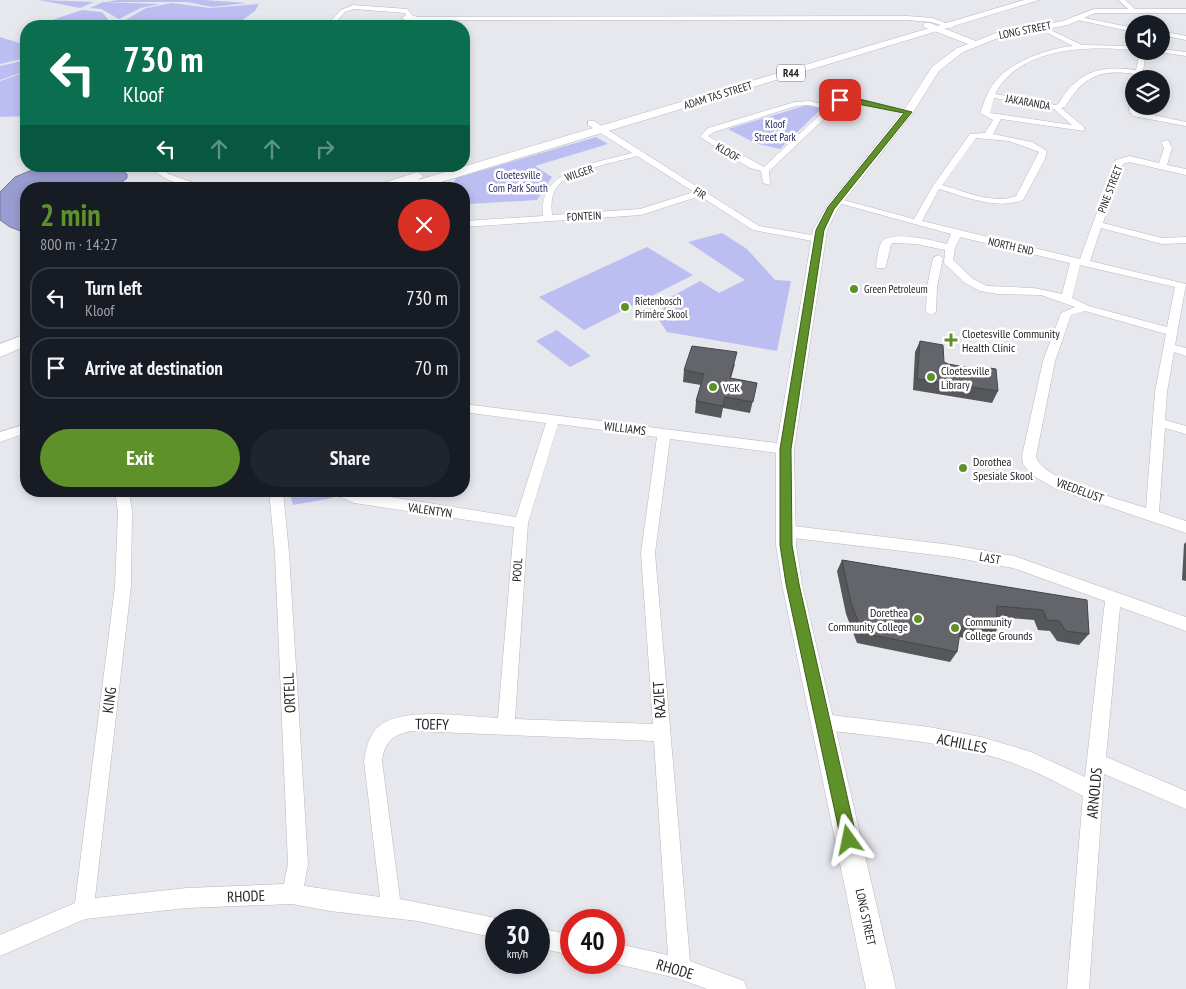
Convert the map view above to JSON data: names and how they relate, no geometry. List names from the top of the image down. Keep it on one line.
{"streets":{"main road":["R44","ADAM TAS STREET"],"street":["LONG STREET","JAKARANDA","KLOOF","WILGER","PINE STREET","FIR","FONTEIN","NORTH END","WILLIAMS","VREDELUST","VALENTYN","LAST","POOL","ORTELL","KING","RAZIET","TOEFY","ACHILLES","ARNOLDS","RHODE"]},"crossings":[["LONG STREET","FIR"],["LONG STREET","NORTH END"],["LONG STREET","WILLIAMS"],["LONG STREET","LAST"],["LONG STREET","ACHILLES"],["ADAM TAS STREET","FIR"],["WILGER","FIR"],["WILGER","FONTEIN"],["PINE STREET","NORTH END"],["FIR","FONTEIN"],["WILLIAMS","POOL"],["WILLIAMS","RAZIET"],["VALENTYN","POOL"],["LAST","ARNOLDS"],["POOL","TOEFY"],["ORTELL","RHODE"],["KING","RHODE"],["RAZIET","TOEFY"],["RAZIET","RHODE"],["TOEFY","RHODE"],["ACHILLES","ARNOLDS"]],"parks":["Kloof Street Park","Cloetesville Com Park South"],"places":{"other":["Green Petroleum","Rietenbosch Primêre Skool","Cloetesville Library","VGK","Dorothea Spesiale Skool","Dorethea Community College","Community College Grounds"],"health":["Cloetesville Community Health Clinic"]},"page":{"turn":["730 m","Kloof"],"heading":["2 min","800 m · 14:27"],"list":[{"name":"Turn left","note":"Kloof","value":"730 m"},{"name":"Arrive at destination","value":"70 m"}],"buttons":["Exit","Share"],"speed":"30 km/h","limit":"40"}}
